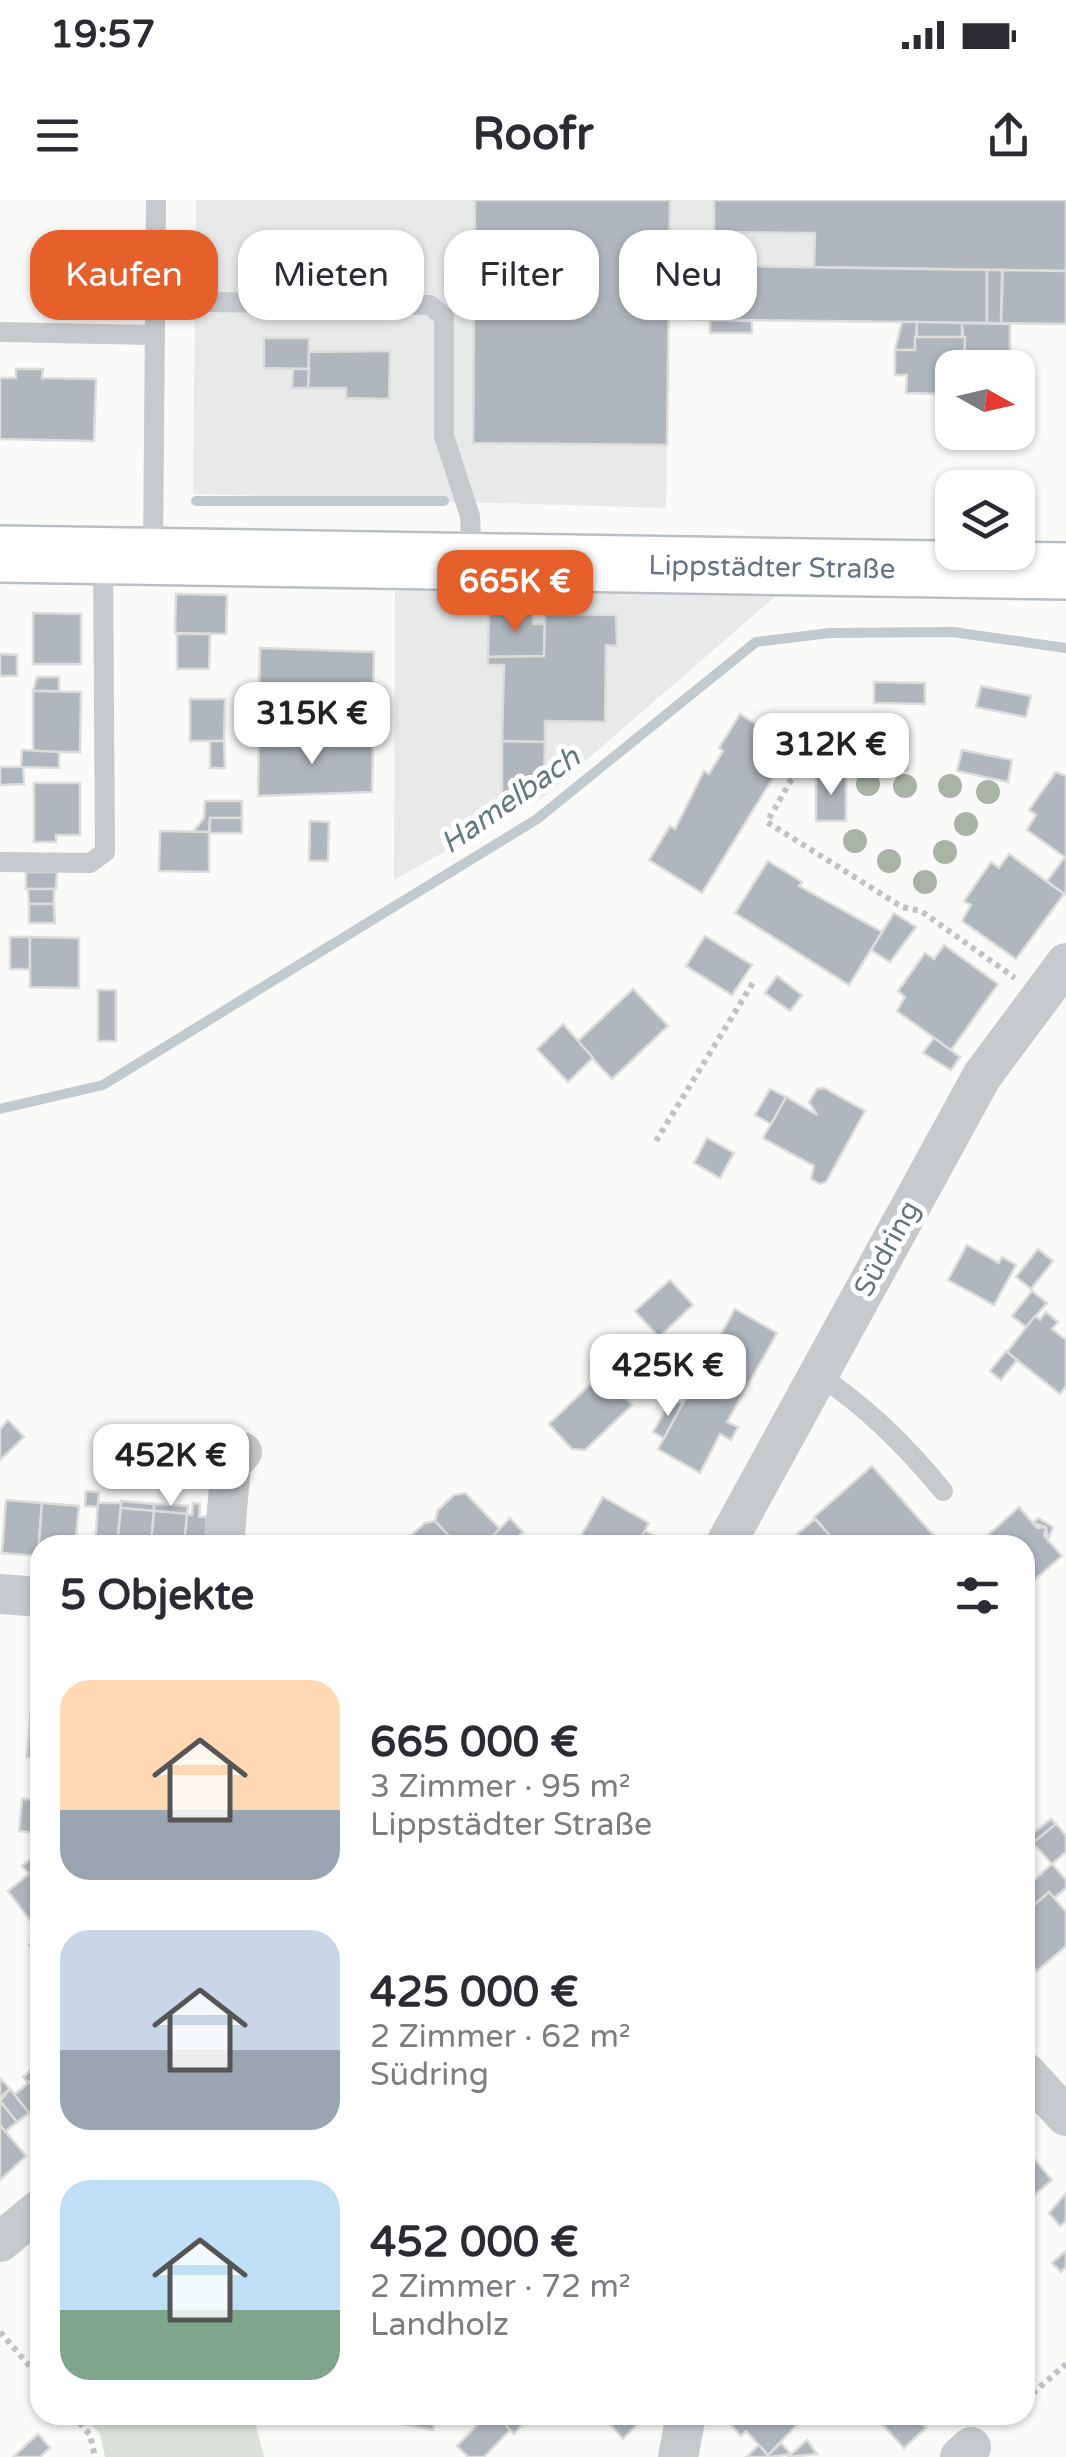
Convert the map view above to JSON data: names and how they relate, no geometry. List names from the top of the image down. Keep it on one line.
{"streets":{"street":["Lippstädter Straße","Südring"]},"water":["Hamelbach"],"north":"right","page":{"status":"19:57","header":"Roofr","chip":["Kaufen","Mieten","Filter","Neu"],"price":["665K €","315K €","312K €","425K €","452K €"],"heading":"5 Objekte","list":[{"name":"665 000 €","note":"3 Zimmer · 95 m² · Lippstädter Straße"},{"name":"425 000 €","note":"2 Zimmer · 62 m² · Südring"},{"name":"452 000 €","note":"2 Zimmer · 72 m² · Landholz"}]}}
